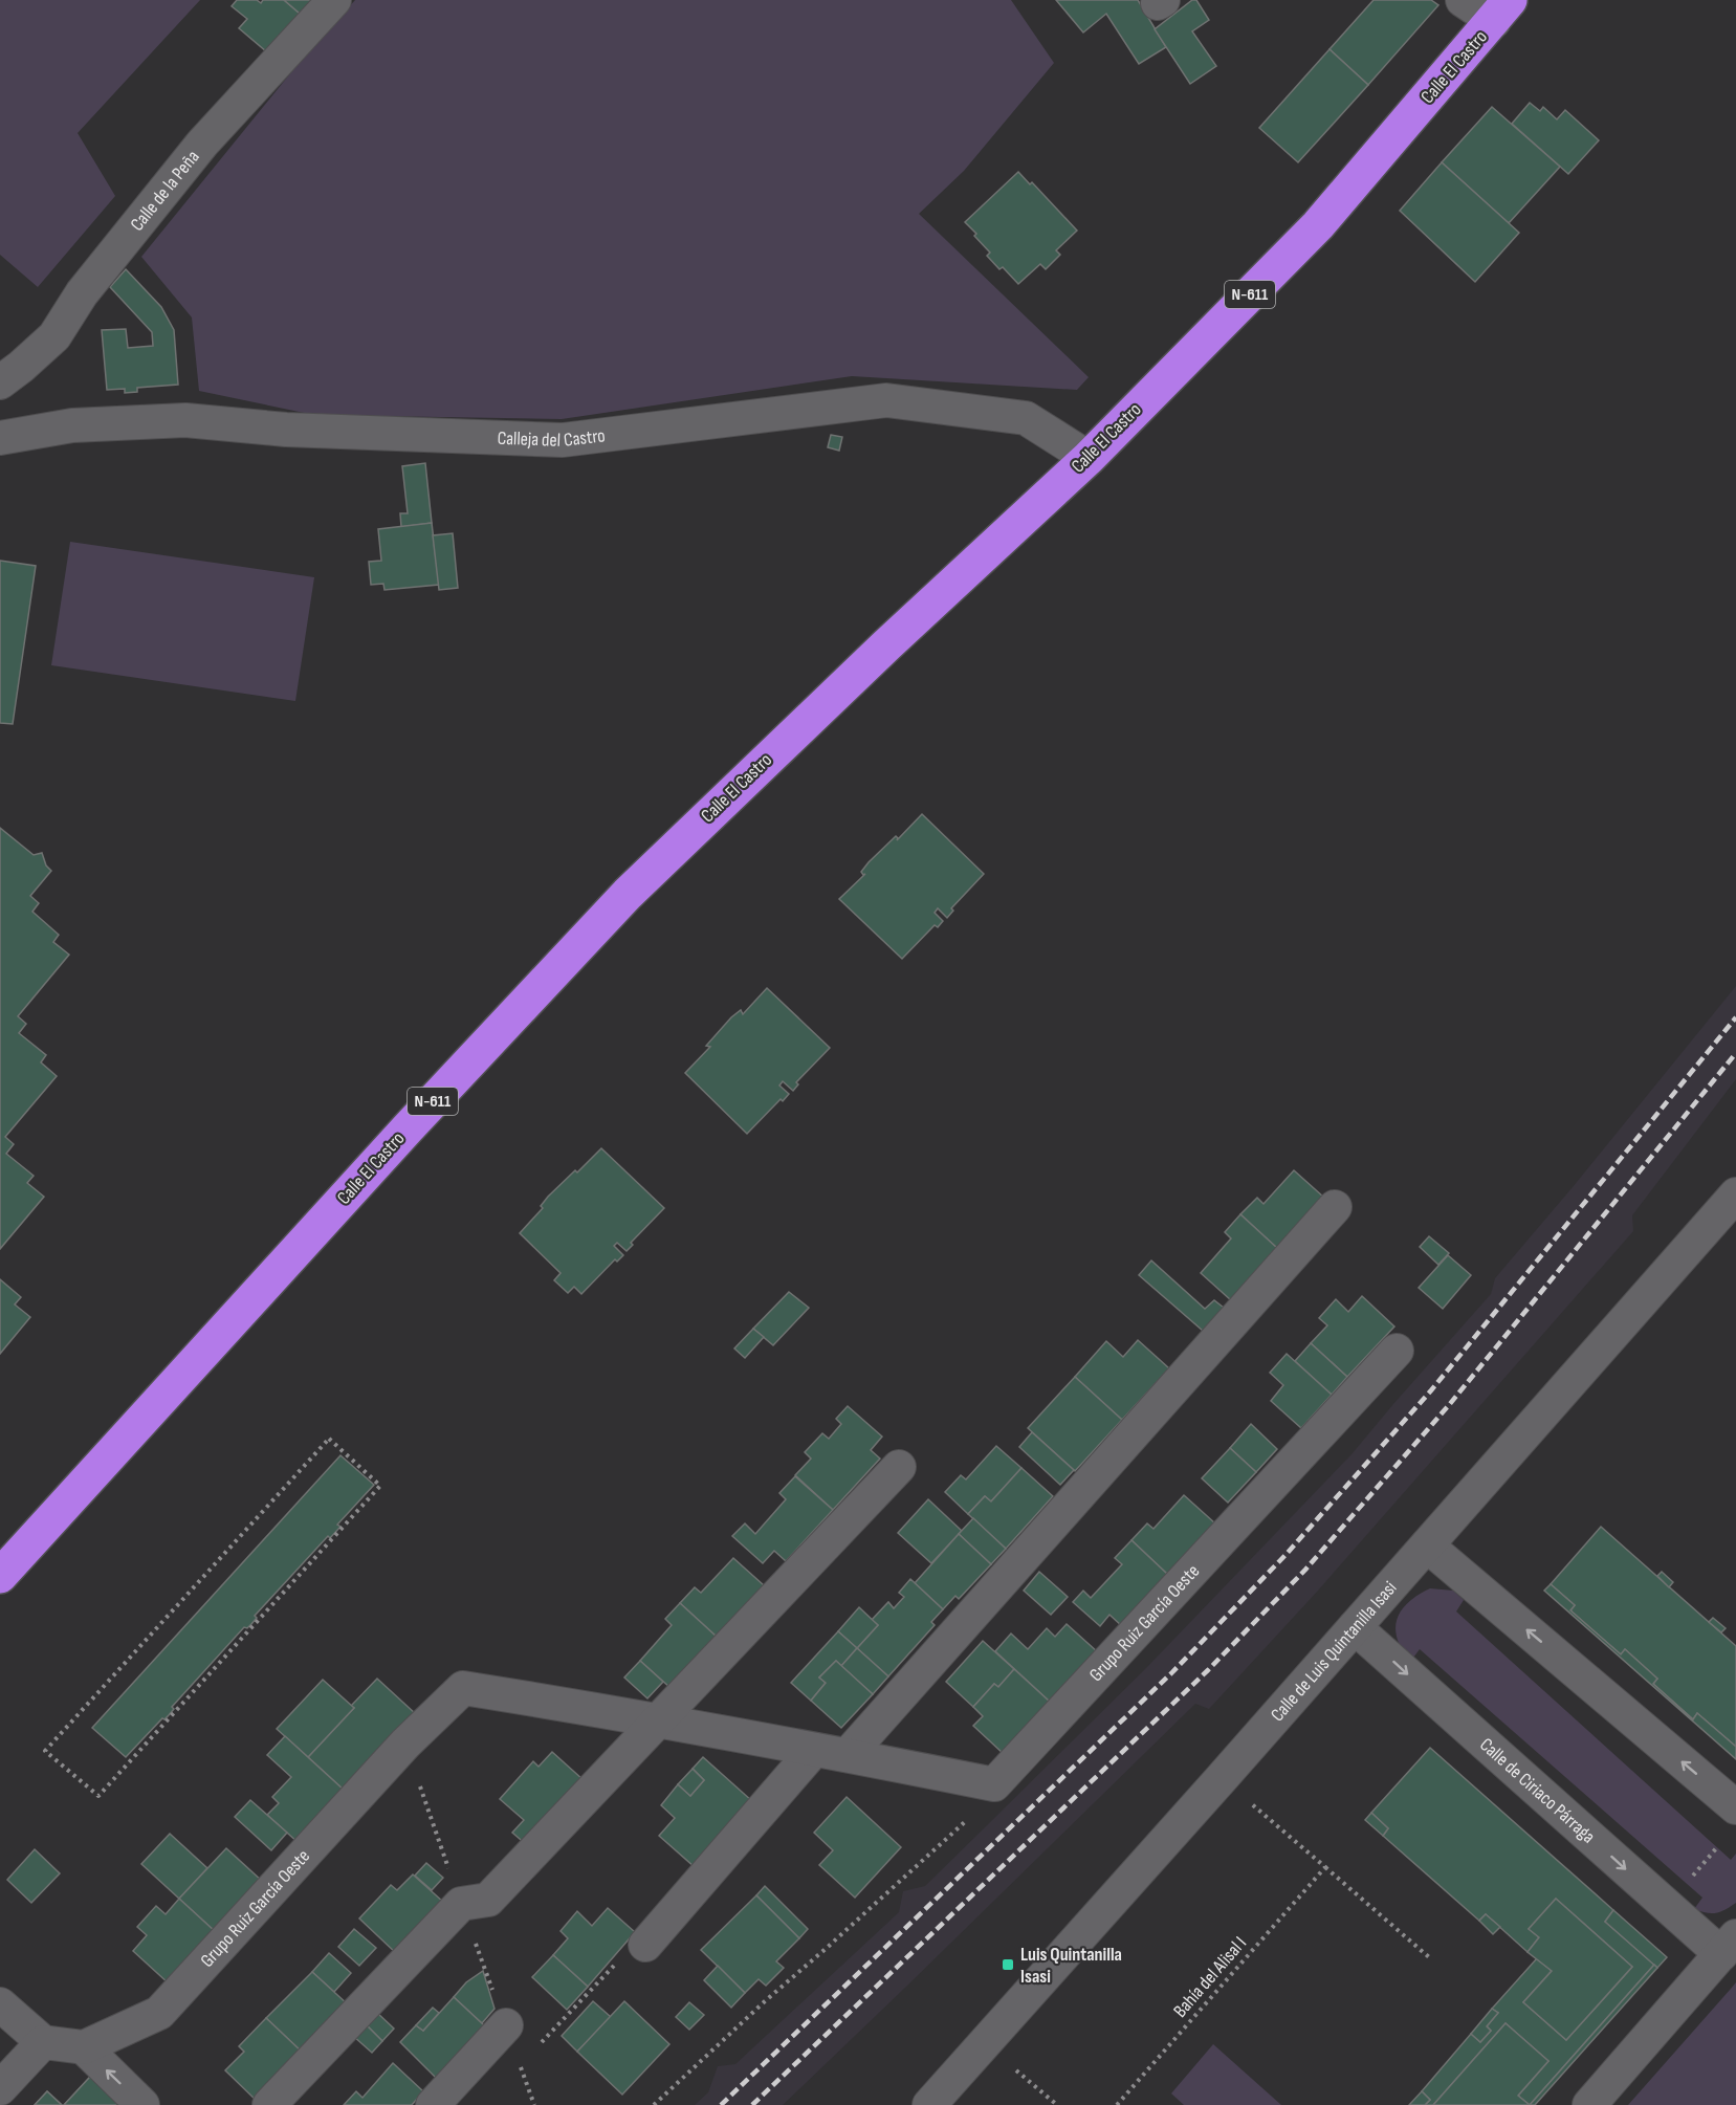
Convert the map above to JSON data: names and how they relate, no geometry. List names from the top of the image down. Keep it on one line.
{"streets":{"highway":["Calle El Castro","N-611"],"street":["Calle de la Peña","Calleja del Castro","Grupo Ruiz García Oeste","Calle de Luis Quintanilla Isasi","Calle de Ciriaco Párraga"],"path":["Bahía del Alisal I"]},"crossings":[["Calle El Castro","Calleja del Castro"],["Calle de Luis Quintanilla Isasi","Calle de Ciriaco Párraga"]],"places":{"transit":["Luis Quintanilla Isasi"]}}
